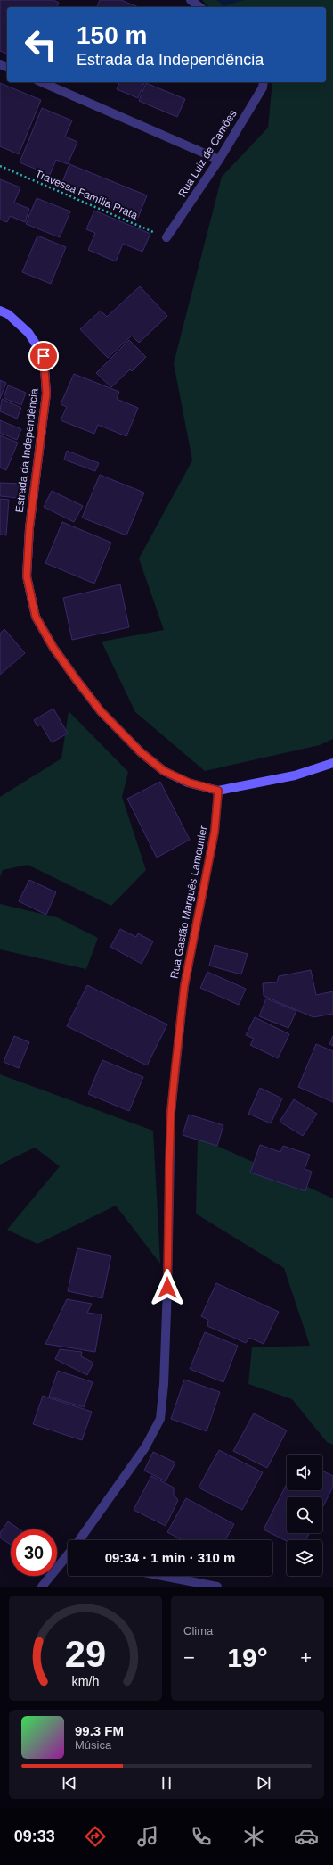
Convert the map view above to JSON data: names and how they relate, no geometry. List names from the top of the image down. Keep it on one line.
{"streets":{"street":["Rua Luiz de Camões","Estrada da Independência","Rua Gastão Marguês Lamounier"],"path":["Travessa Família Prata"]},"crossings":[["Rua Luiz de Camões","Travessa Família Prata"],["Estrada da Independência","Rua Gastão Marguês Lamounier"]],"page":{"turn":["150 m","Estrada da Independência"],"limit":"30","trip":"09:34 · 1 min · 310 m","tile":"Clima","heat":["−","19°","+"],"song":["99.3 FM","Música"],"tabs":"09:33","gauge":["29","km/h"]}}
